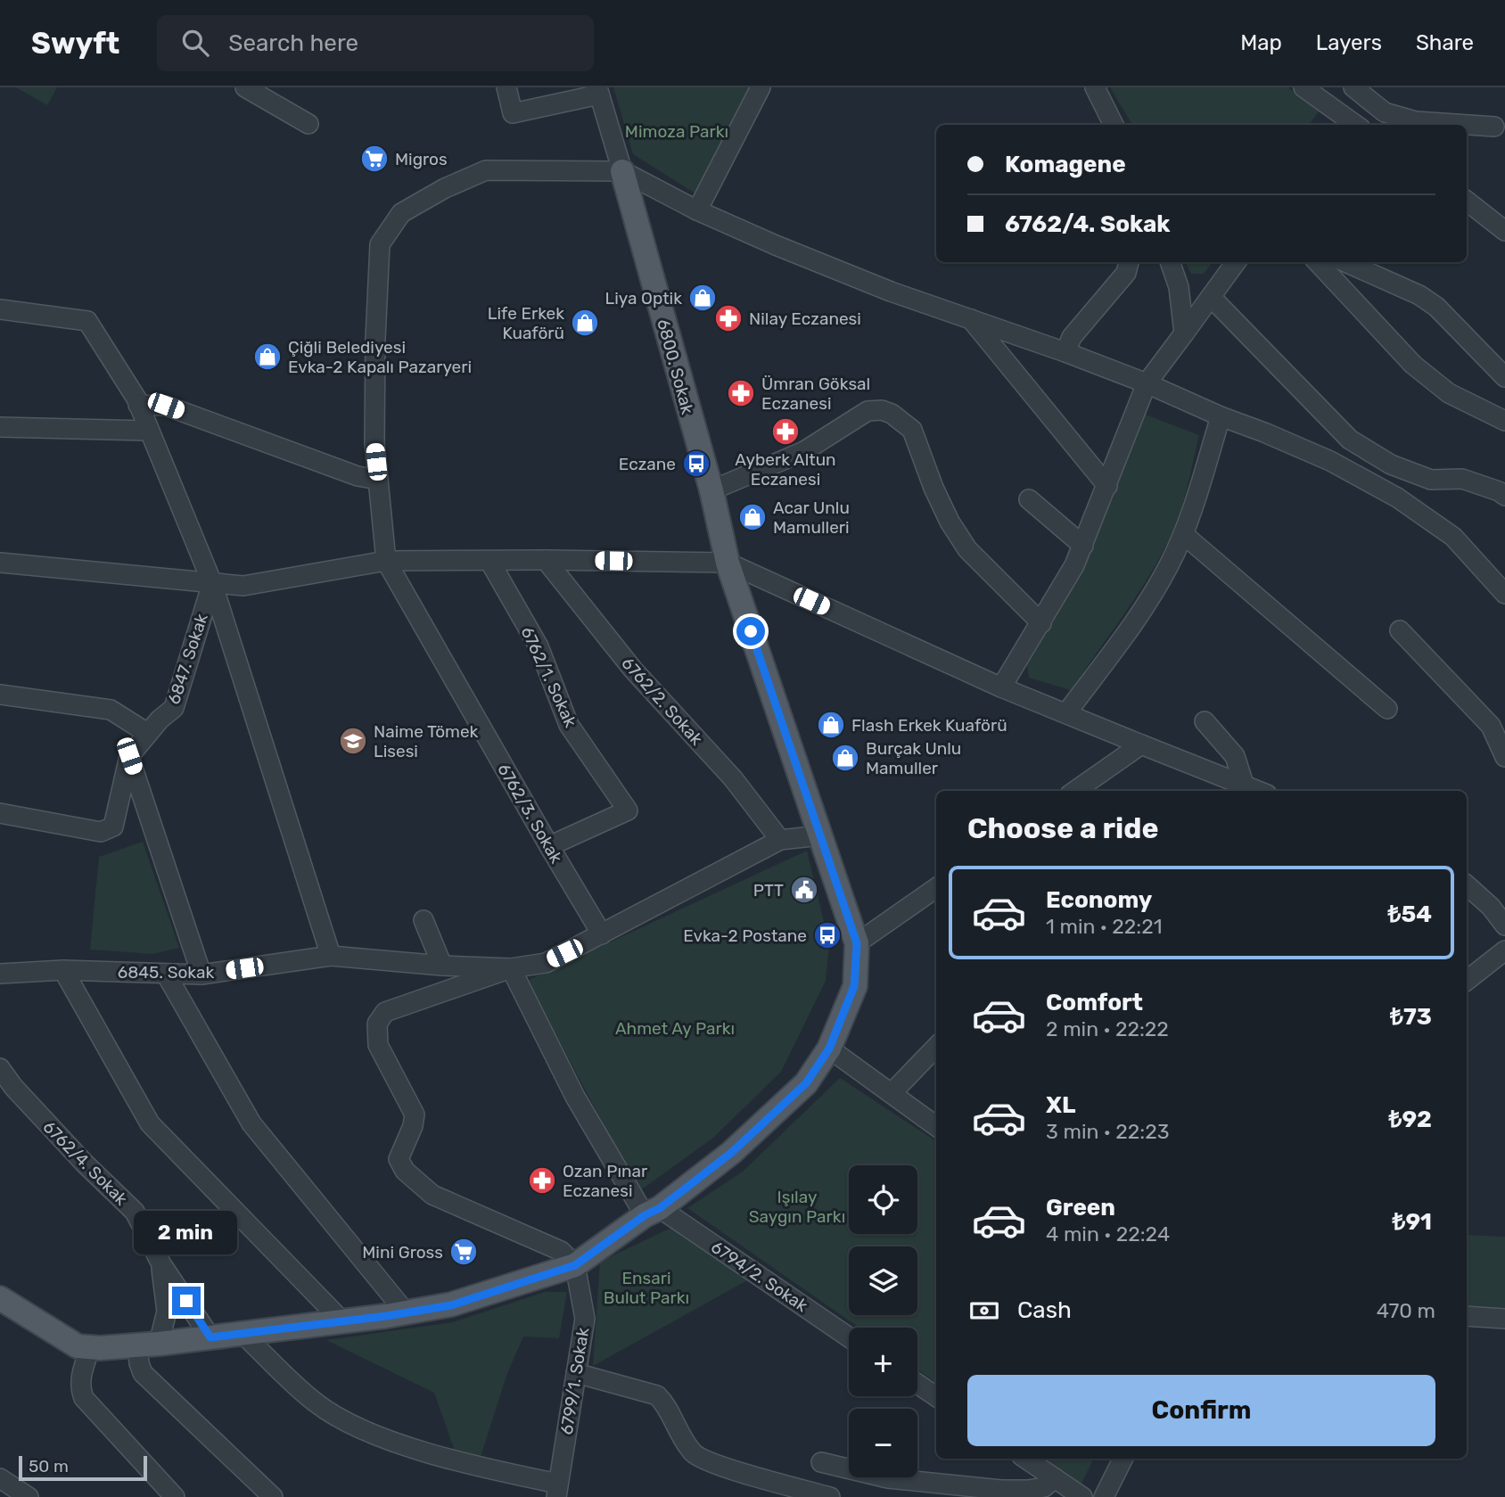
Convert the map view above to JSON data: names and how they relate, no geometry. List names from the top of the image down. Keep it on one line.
{"streets":{"main road":["6800. Sokak"],"street":["6847. Sokak","6762/1. Sokak","6762/2. Sokak","6762/3. Sokak","6845. Sokak","6762/4. Sokak","6794/2. Sokak","6799/1. Sokak"]},"crossings":[["6762/1. Sokak","6762/3. Sokak"]],"parks":["Mimoza Parkı","Ahmet Ay Parkı","Işılay Saygın Parkı","Ensari Bulut Parkı"],"places":{"supermarket":["Migros","Mini Gross"],"shop":["Liya Optik","Life Erkek Kuaförü","Çiğli Belediyesi Evka-2 Kapalı Pazaryeri","Acar Unlu Mamulleri","Flash Erkek Kuaförü","Burçak Unlu Mamuller"],"pharmacy":["Nilay Eczanesi","Ümran Göksal Eczanesi","Ayberk Altun Eczanesi","Ozan Pınar Eczanesi"],"bus stop":["Eczane","Evka-2 Postane"],"school or university":["Naime Tömek Lisesi"],"public building":["PTT"]},"scale_bar":"50 m","page":{"header":"Swyft","search":"Search here","nav":["Map","Layers","Share"],"banner":["Komagene","6762/4. Sokak"],"heading":"Choose a ride","list":[{"name":"Economy","note":"1 min · 22:21","value":"₺54"},{"name":"Comfort","note":"2 min · 22:22","value":"₺73"},{"name":"XL","note":"3 min · 22:23","value":"₺92"},{"name":"Green","note":"4 min · 22:24","value":"₺91"}],"map_buttons":["+","−"],"bubble":"2 min","pay":["Cash","470 m"],"buttons":"Confirm","scale":"50 m"}}
